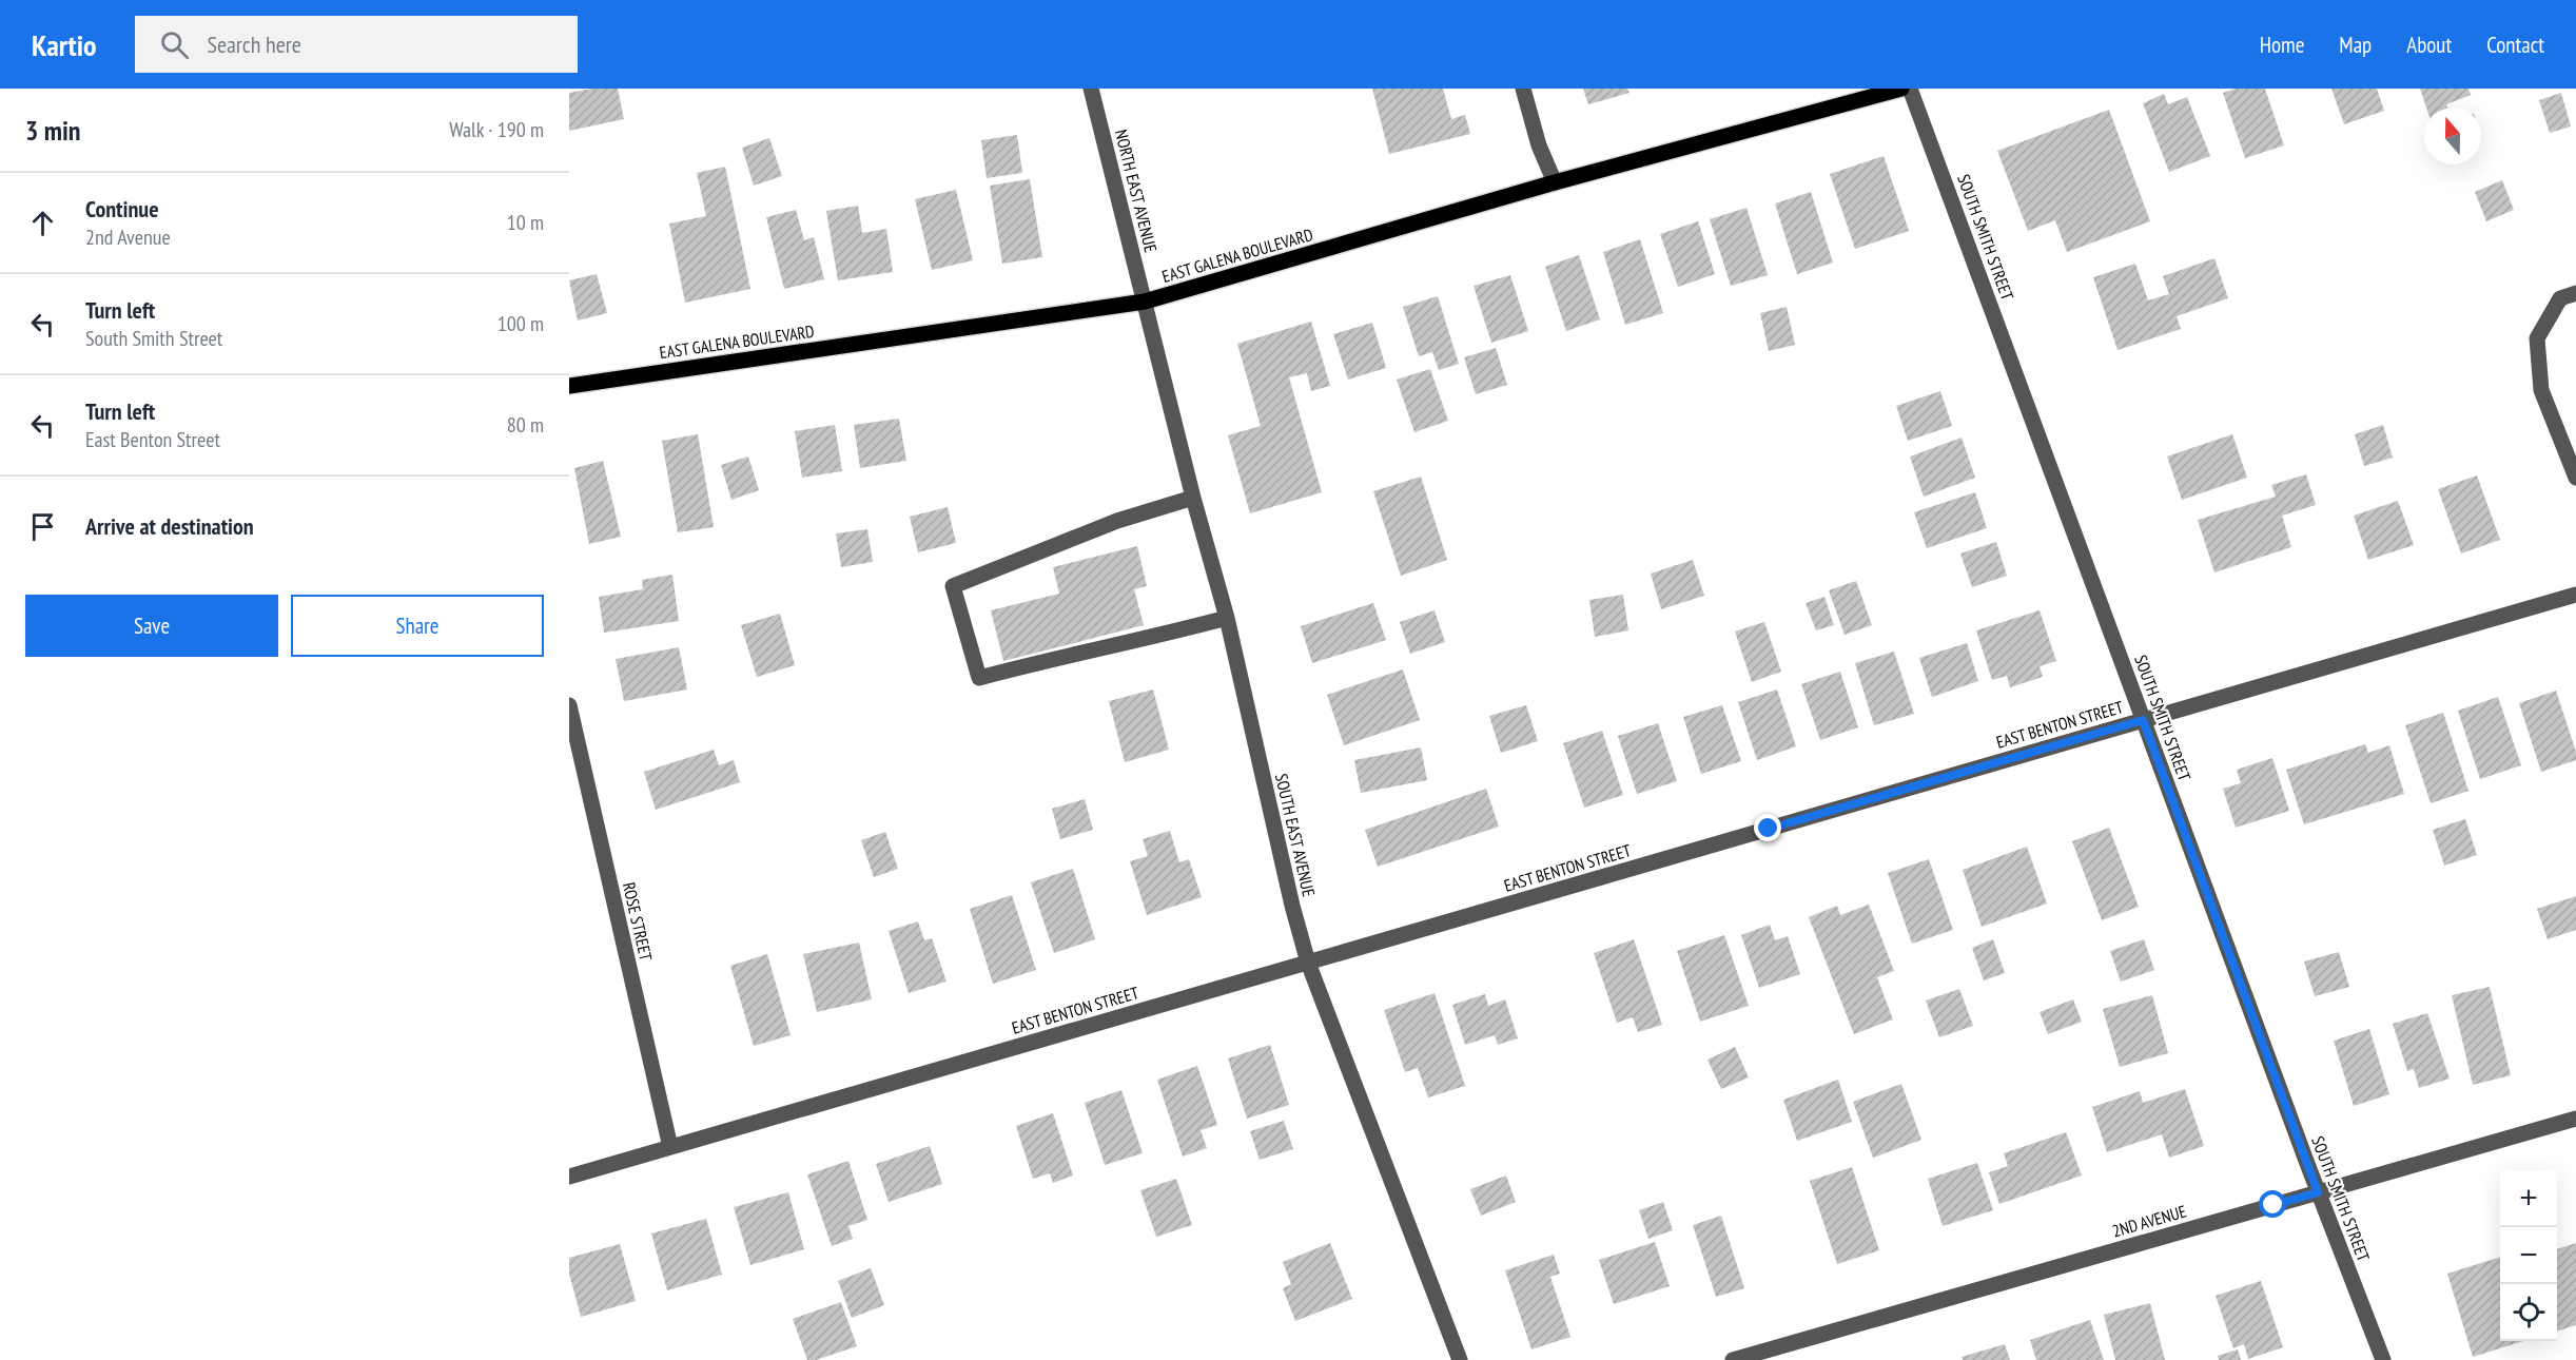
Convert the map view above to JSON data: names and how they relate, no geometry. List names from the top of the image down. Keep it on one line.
{"streets":{"main road":["EAST GALENA BOULEVARD"],"street":["NORTH EAST AVENUE","SOUTH SMITH STREET","EAST BENTON STREET","SOUTH EAST AVENUE","ROSE STREET","2ND AVENUE"]},"crossings":[["NORTH EAST AVENUE","EAST GALENA BOULEVARD"],["NORTH EAST AVENUE","SOUTH EAST AVENUE"],["SOUTH SMITH STREET","EAST BENTON STREET"],["SOUTH SMITH STREET","2ND AVENUE"],["EAST GALENA BOULEVARD","SOUTH EAST AVENUE"],["EAST BENTON STREET","SOUTH EAST AVENUE"],["EAST BENTON STREET","ROSE STREET"]],"north":"top","page":{"header":"Kartio","search":"Search here","nav":["Home","Map","About","Contact"],"heading":["3 min","Walk · 190 m"],"list":[["Continue","2nd Avenue","10 m"],["Turn left","South Smith Street","100 m"],["Turn left","East Benton Street","80 m"],"Arrive at destination"],"buttons":["Save","Share"],"map_buttons":["+","−"]}}
